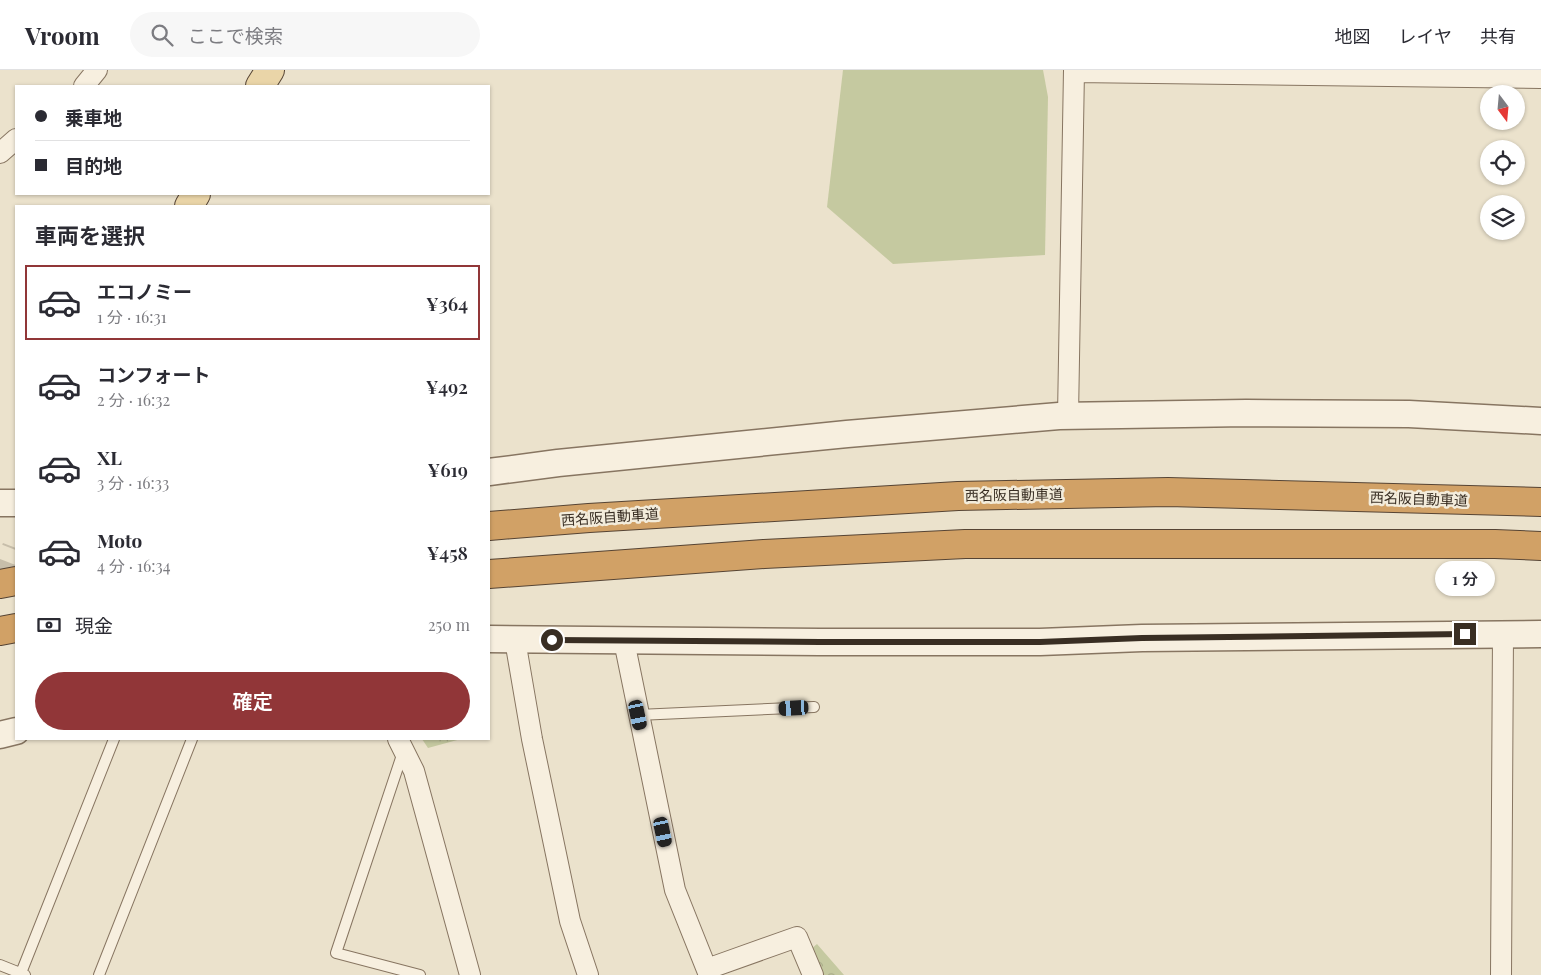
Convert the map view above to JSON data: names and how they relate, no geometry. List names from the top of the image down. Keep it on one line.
{"streets":{"highway":["西名阪自動車道"]},"north":"bottom","page":{"header":"Vroom","search":"ここで検索","nav":["地図","レイヤ","共有"],"banner":["乗車地","目的地"],"heading":"車両を選択","list":[{"name":"エコノミー","note":"1 分 · 16:31","value":"¥364"},{"name":"コンフォート","note":"2 分 · 16:32","value":"¥492"},{"name":"XL","note":"3 分 · 16:33","value":"¥619"},{"name":"Moto","note":"4 分 · 16:34","value":"¥458"}],"bubble":"1 分","pay":["現金","250 m"],"buttons":"確定"}}
